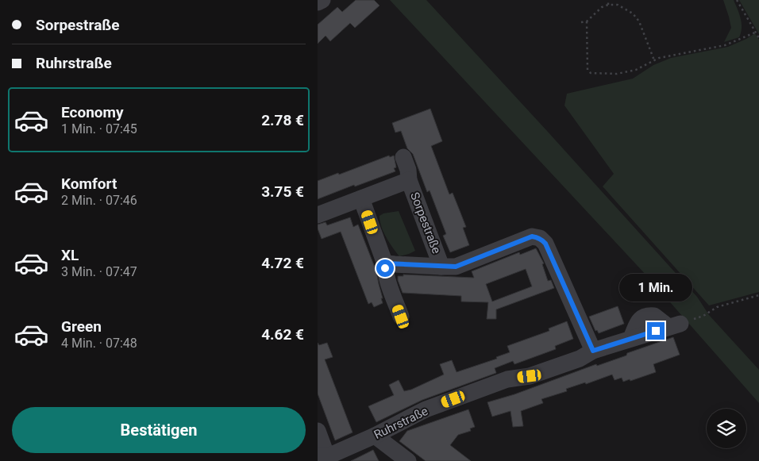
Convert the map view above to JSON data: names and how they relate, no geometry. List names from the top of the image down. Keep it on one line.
{"streets":{"street":["Sorpestraße","Ruhrstraße"]},"crossings":[["Sorpestraße","Ruhrstraße"]],"page":{"banner":["Sorpestraße","Ruhrstraße"],"list":[{"name":"Economy","note":"1 Min. · 07:45","value":"2.78 €"},{"name":"Komfort","note":"2 Min. · 07:46","value":"3.75 €"},{"name":"XL","note":"3 Min. · 07:47","value":"4.72 €"},{"name":"Green","note":"4 Min. · 07:48","value":"4.62 €"}],"bubble":"1 Min.","buttons":"Bestätigen"}}
